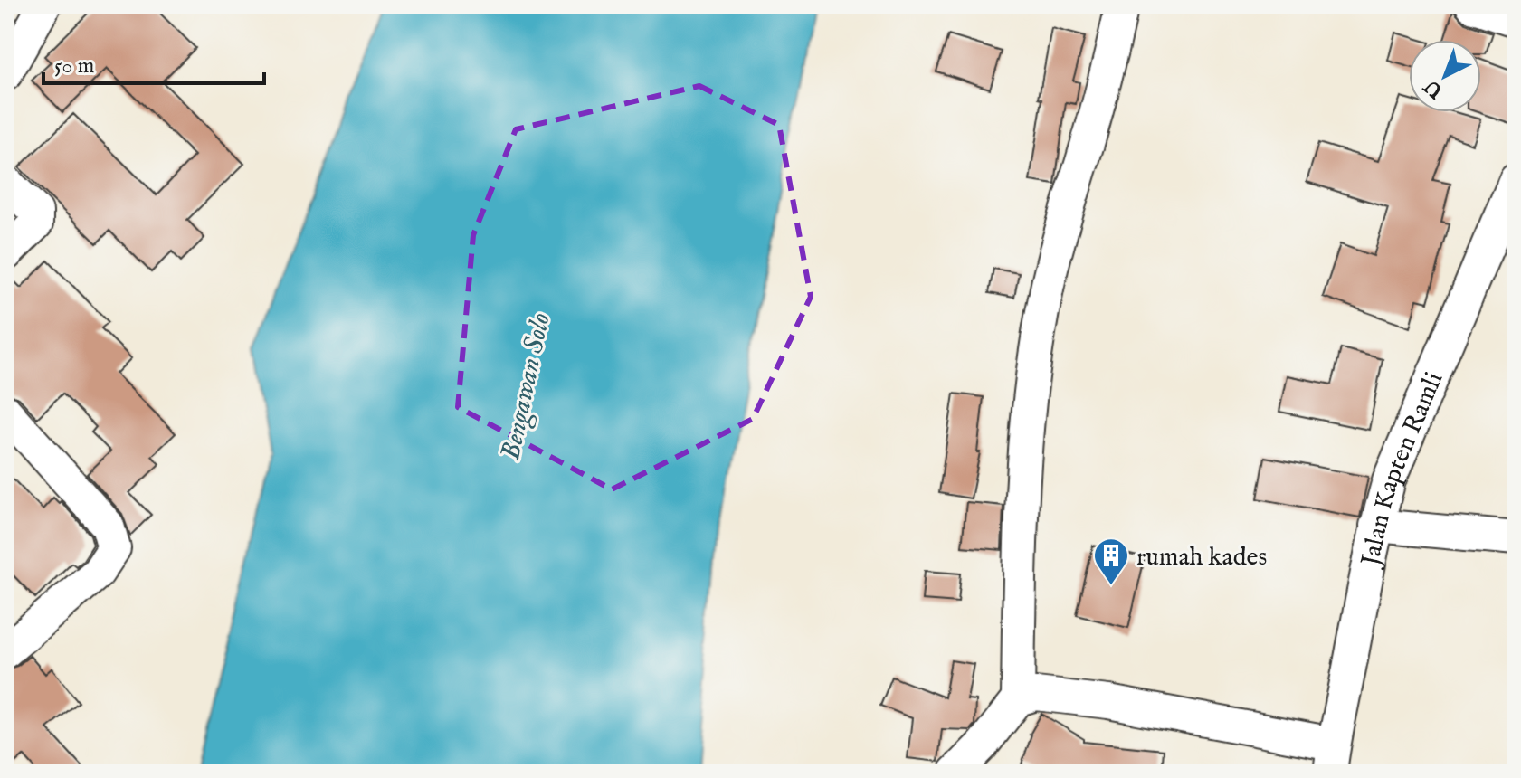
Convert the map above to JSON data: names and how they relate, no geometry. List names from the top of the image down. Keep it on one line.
{"streets":{"street":["Jalan Kapten Ramli"]},"water":["Bengawan Solo"],"places":{"building":["rumah kades"]},"scale_bar":"50 m","north":"bottom left"}
